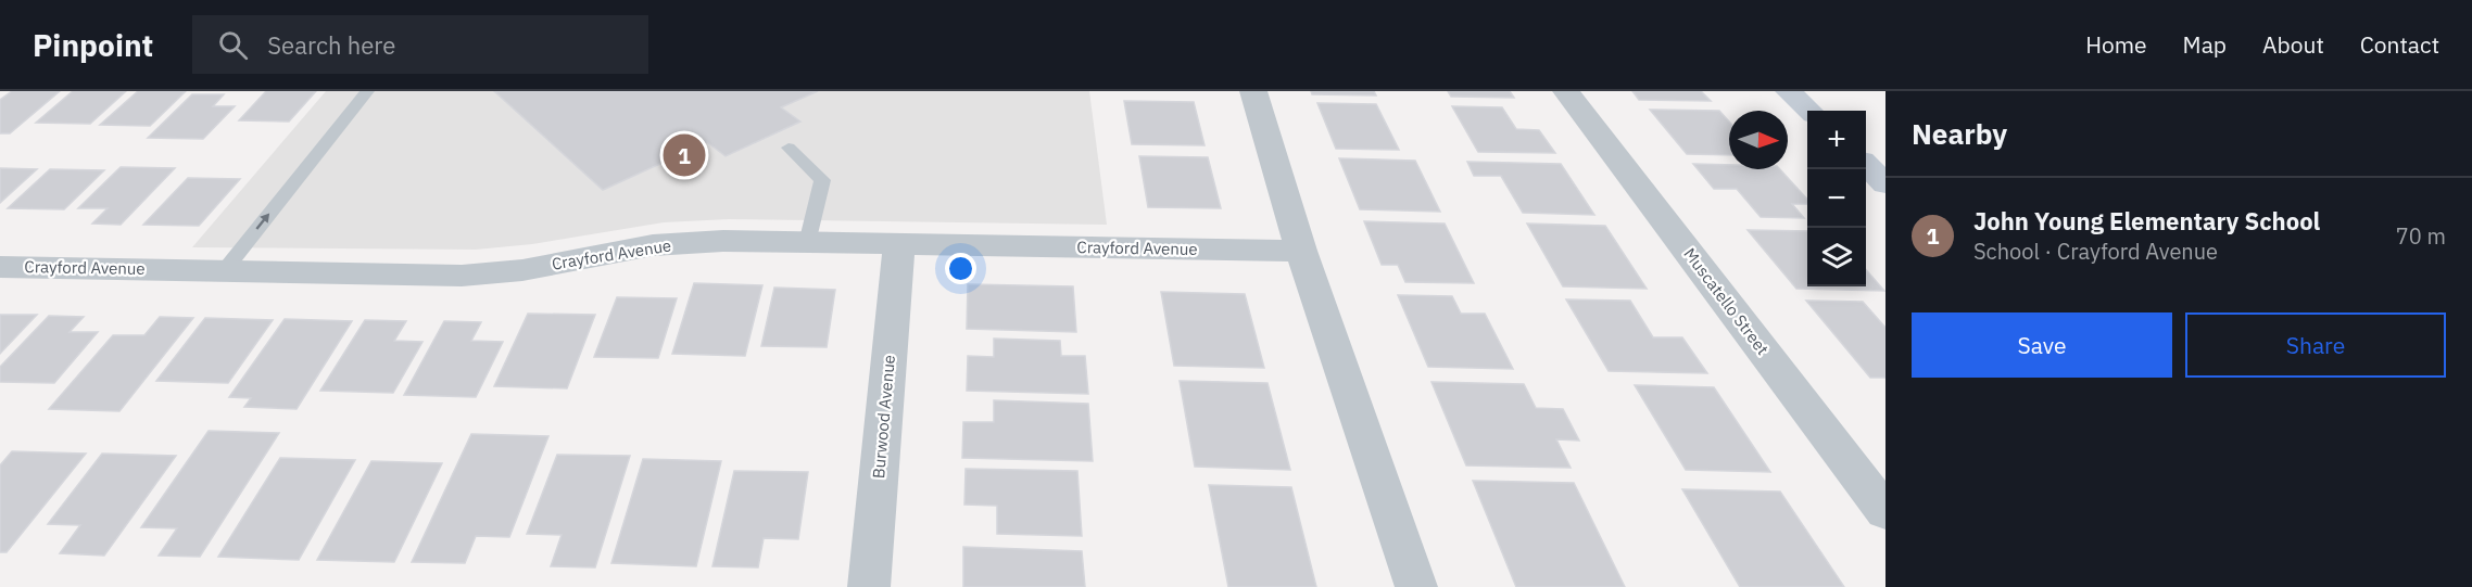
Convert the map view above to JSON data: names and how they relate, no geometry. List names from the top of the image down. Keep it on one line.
{"streets":{"street":["Crayford Avenue","Muscatello Street","Burwood Avenue"]},"crossings":[["Crayford Avenue","Burwood Avenue"]],"north":"right","page":{"header":"Pinpoint","search":"Search here","nav":["Home","Map","About","Contact"],"heading":"Nearby","map_buttons":["+","−"],"pins":"1","list":[{"mark":"1","name":"John Young Elementary School","note":"School · Crayford Avenue","value":"70 m"}],"buttons":["Save","Share"]}}
